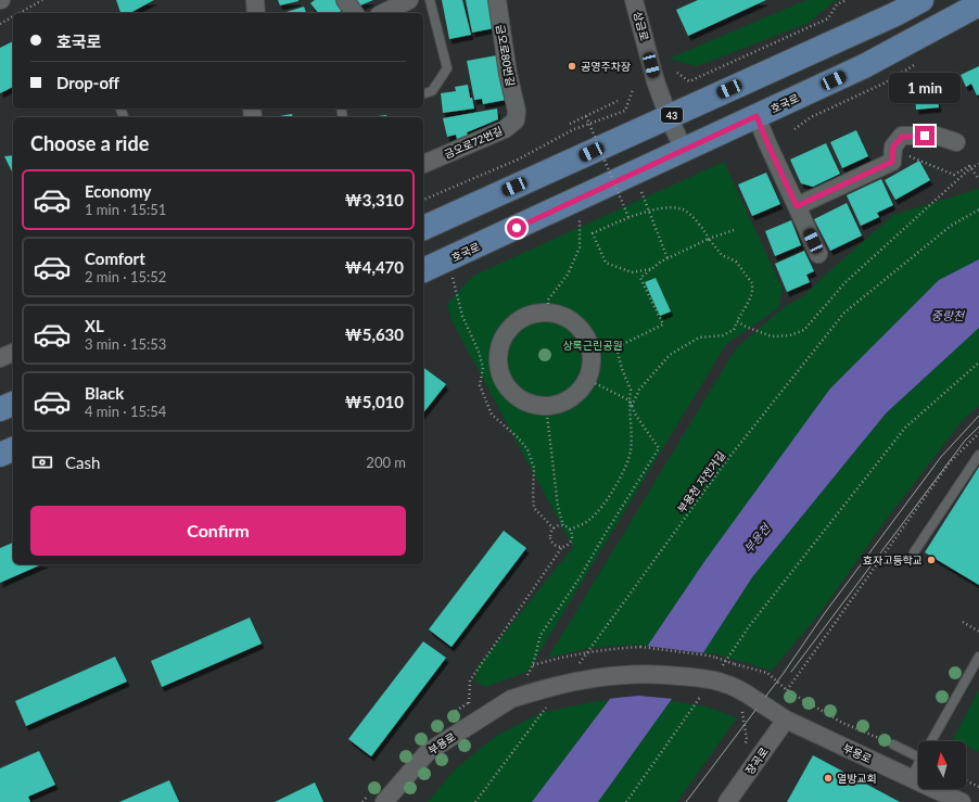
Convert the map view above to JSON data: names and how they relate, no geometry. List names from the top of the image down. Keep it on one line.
{"streets":{"main road":["호국로","43"],"street":["상금로","금오로80번길","금오로72번길","부용로","장곡로"],"path":["부용천 자전거길"]},"crossings":[["상금로","호국로"],["상금로","43"],["금오로80번길","금오로72번길"],["부용로","장곡로"]],"water":["중랑천","부용천"],"parks":["상록근린공원"],"places":["공영주차장","효자고등학교","열방교회"],"north":"top","page":{"banner":["호국로","Drop-off"],"bubble":"1 min","heading":"Choose a ride","list":[{"name":"Economy","note":"1 min · 15:51","value":"₩3,310"},{"name":"Comfort","note":"2 min · 15:52","value":"₩4,470"},{"name":"XL","note":"3 min · 15:53","value":"₩5,630"},{"name":"Black","note":"4 min · 15:54","value":"₩5,010"}],"pay":["Cash","200 m"],"buttons":"Confirm"}}
